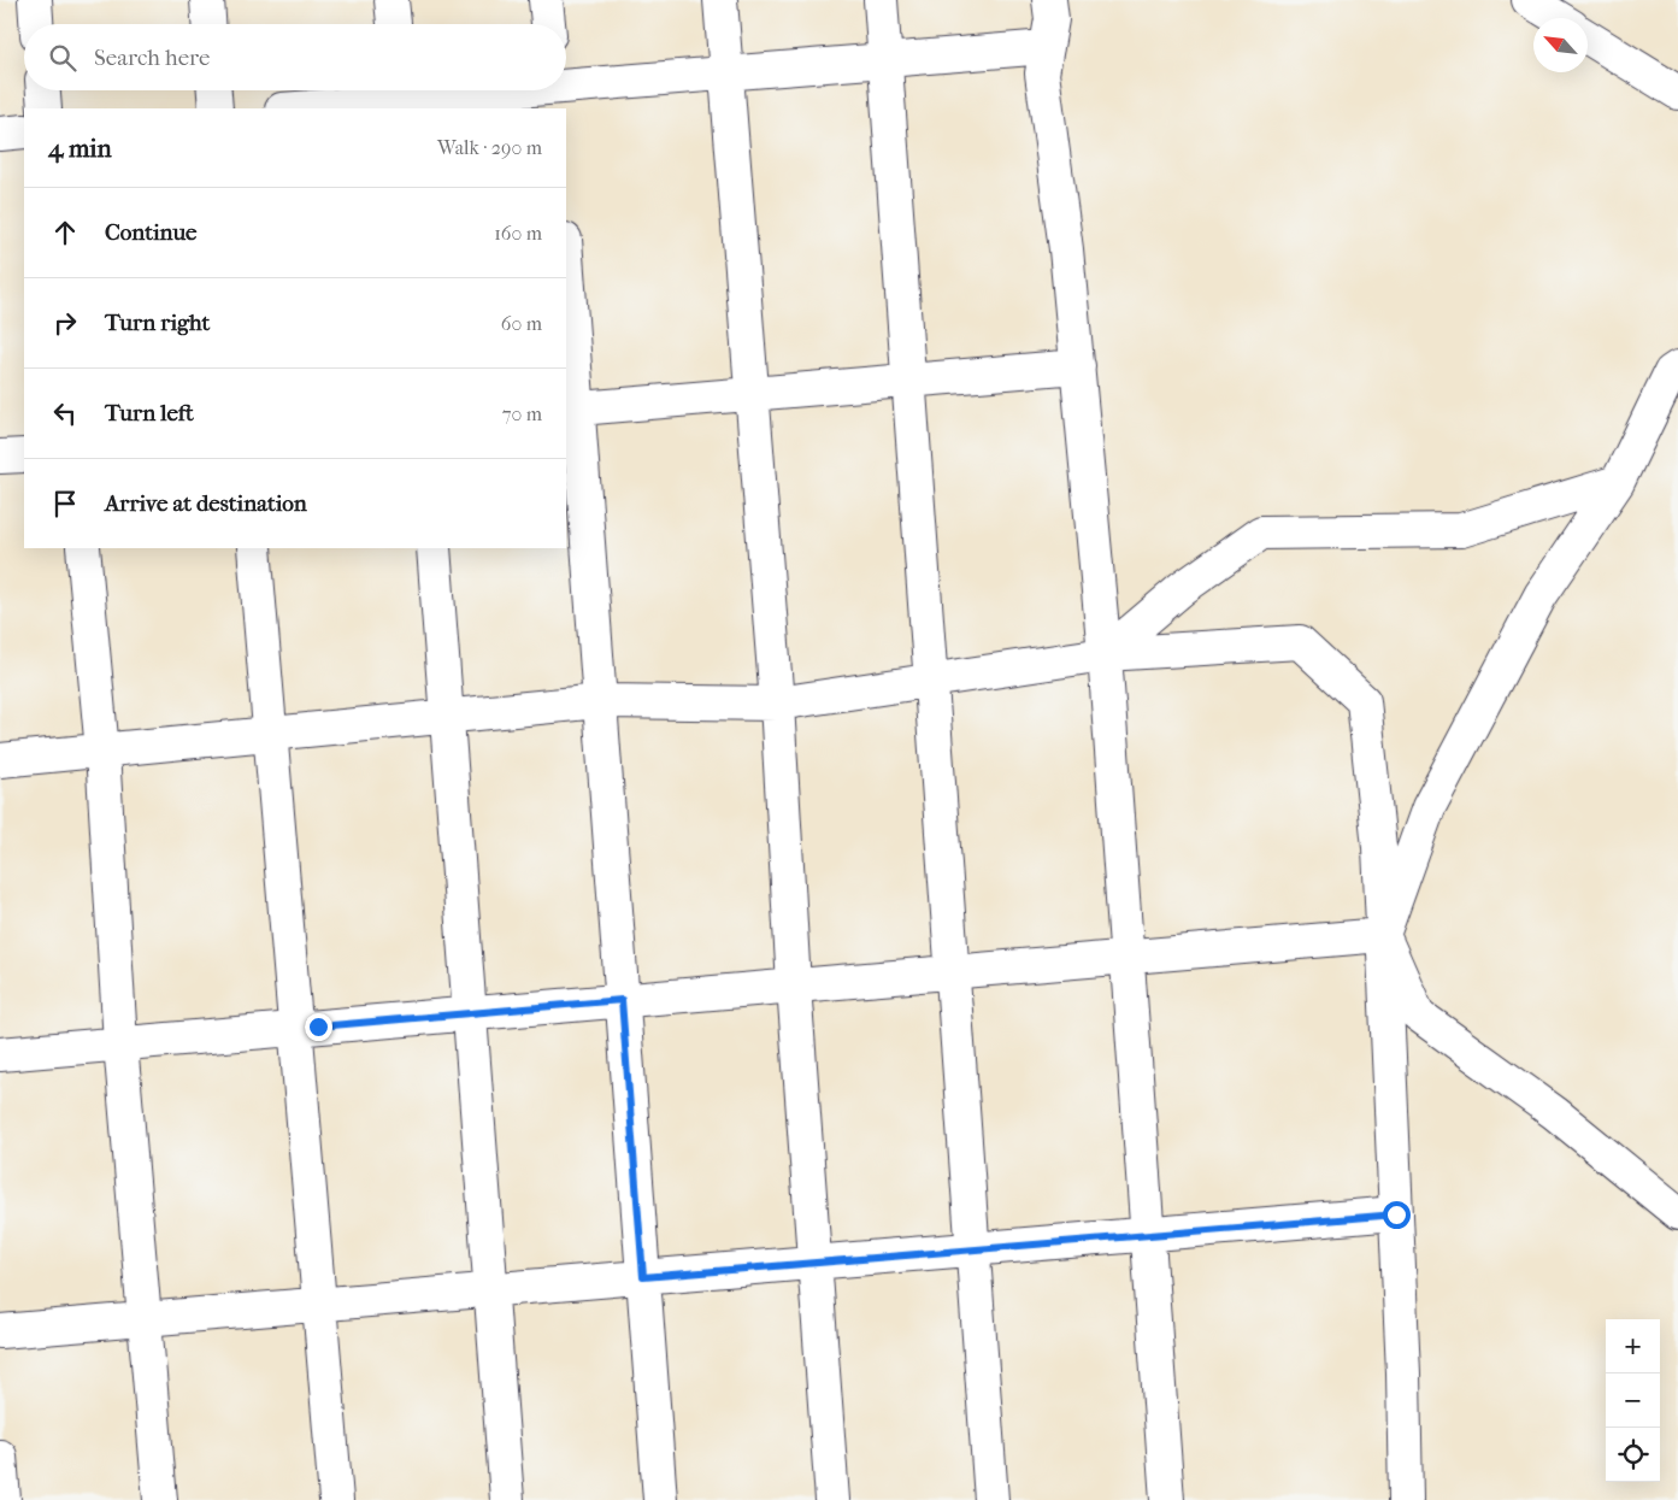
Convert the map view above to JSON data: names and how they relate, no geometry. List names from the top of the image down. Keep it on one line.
{"north":"top left","page":{"search":"Search here","heading":["4 min","Walk · 290 m"],"list":[["Continue","160 m"],["Turn right","60 m"],["Turn left","70 m"],"Arrive at destination"],"map_buttons":["+","−"]}}
